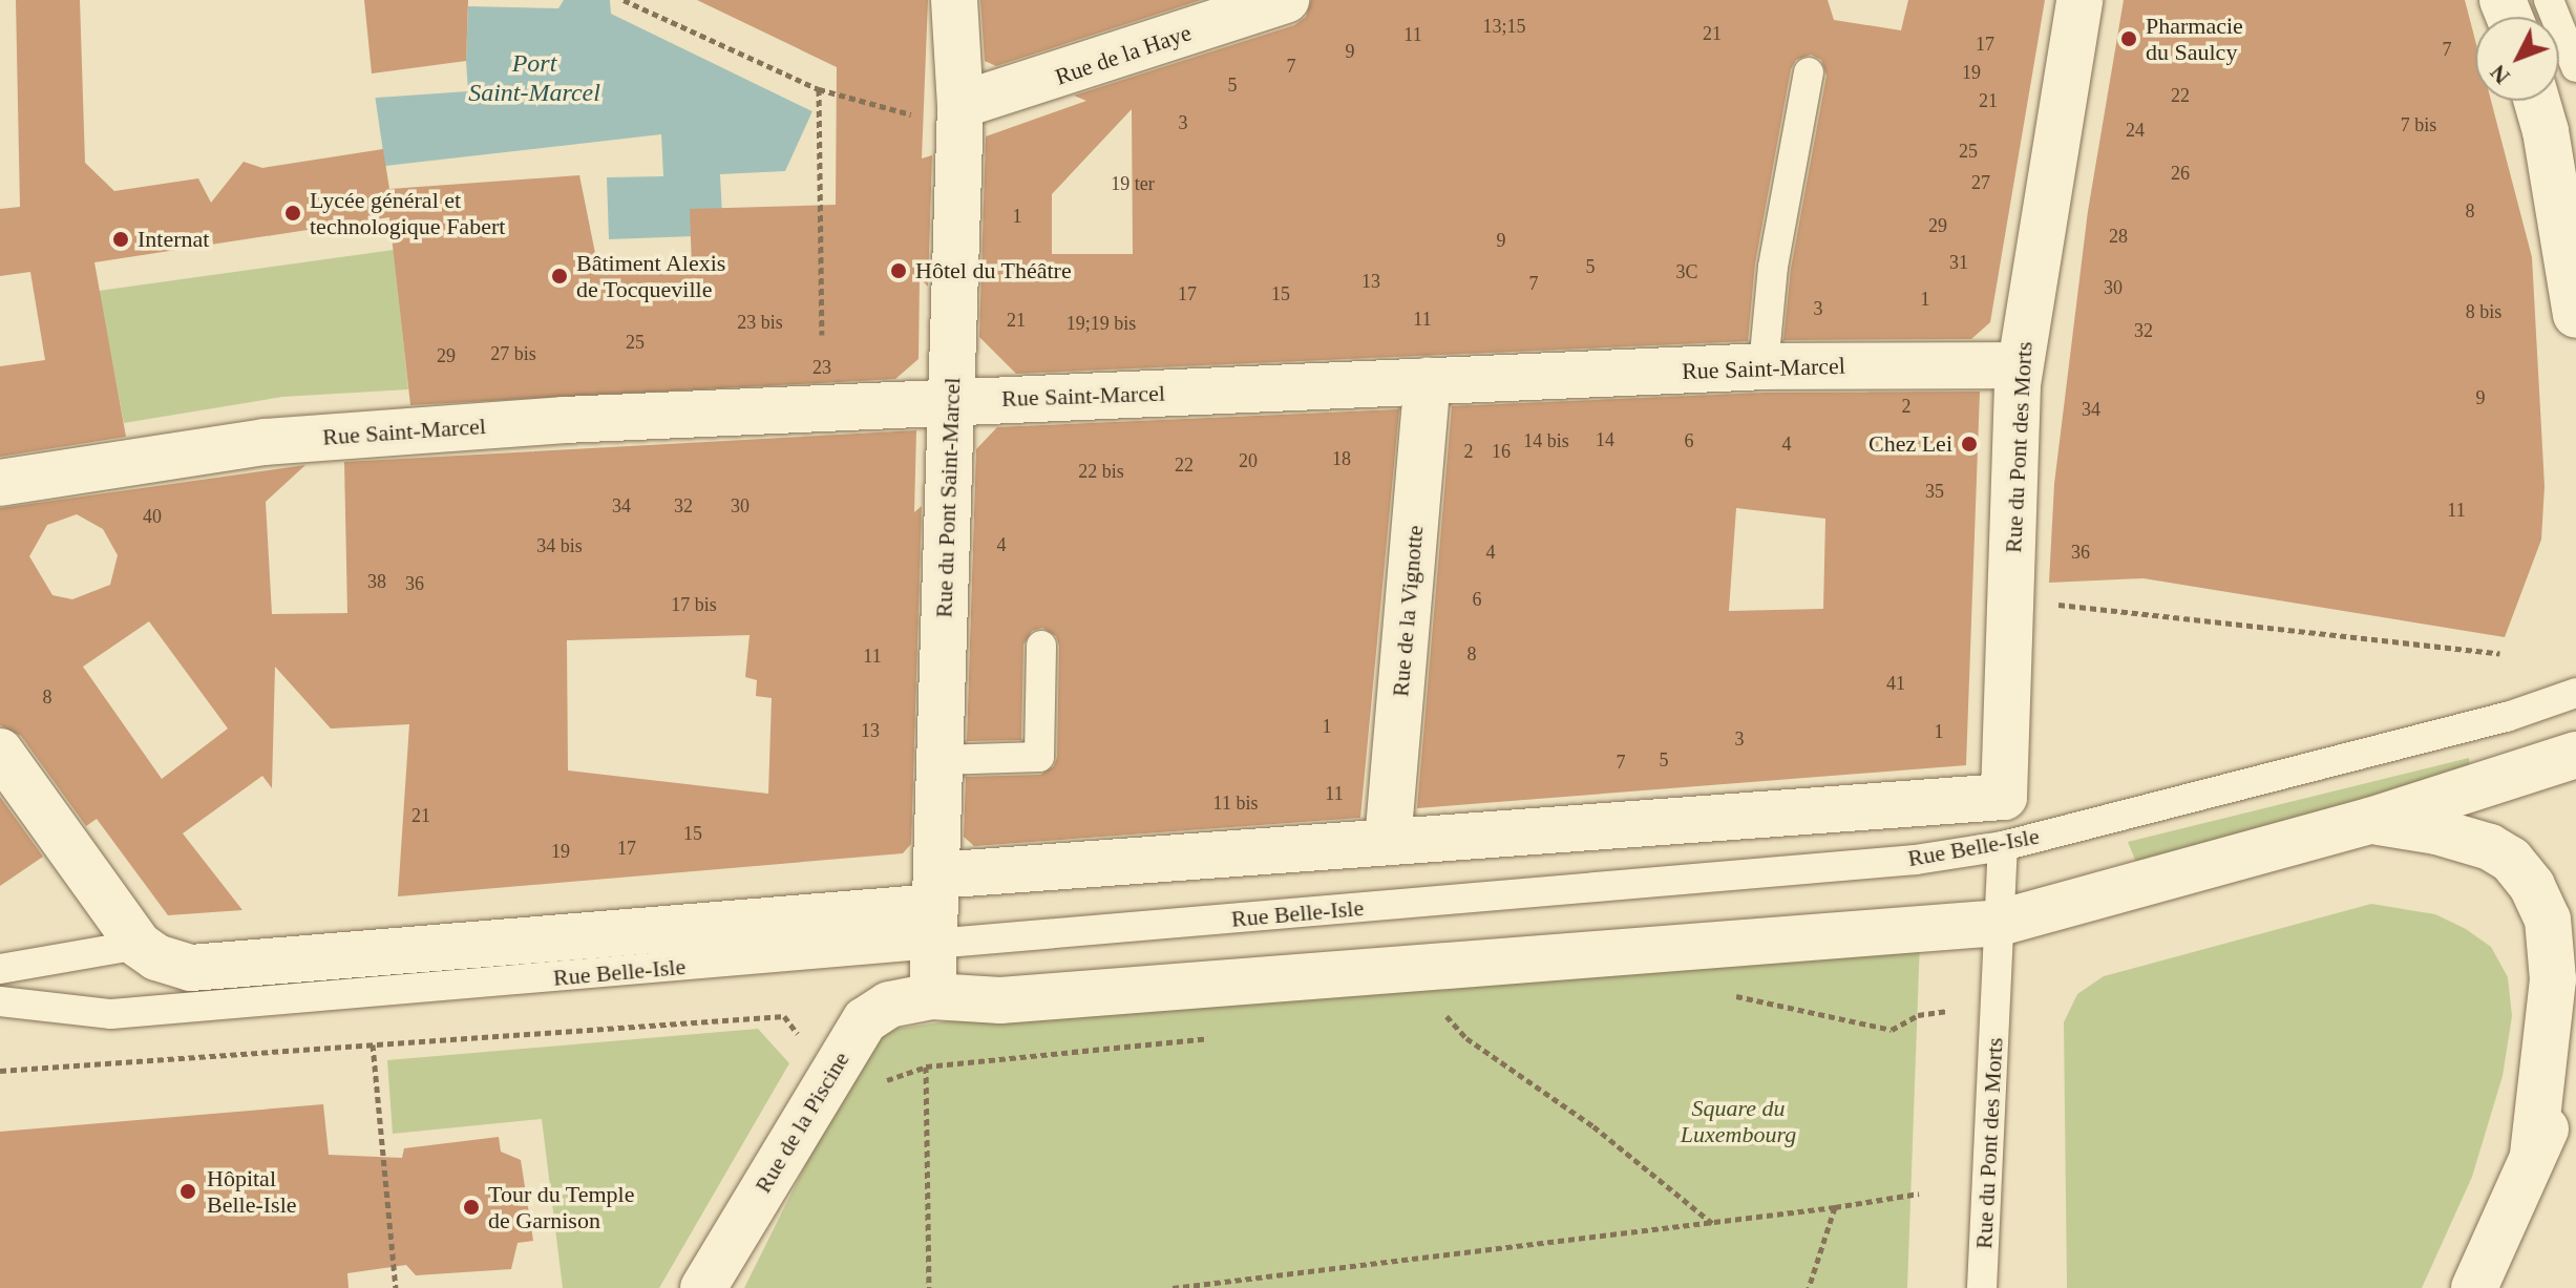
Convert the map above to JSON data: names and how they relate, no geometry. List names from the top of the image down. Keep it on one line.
{"streets":{"street":["Rue de la Haye","Rue Saint-Marcel","Rue du Pont des Morts","Rue du Pont Saint-Marcel","Rue de la Vignotte","Rue Belle-Isle","Rue de la Piscine"]},"crossings":[["Rue de la Haye","Rue du Pont Saint-Marcel"],["Rue Saint-Marcel","Rue du Pont des Morts"],["Rue Saint-Marcel","Rue du Pont Saint-Marcel"],["Rue Saint-Marcel","Rue de la Vignotte"],["Rue du Pont des Morts","Rue Belle-Isle"],["Rue du Pont Saint-Marcel","Rue Belle-Isle"],["Rue du Pont Saint-Marcel","Rue de la Piscine"],["Rue de la Vignotte","Rue Belle-Isle"]],"water":["Port Saint-Marcel"],"parks":["Square du Luxembourg"],"places":["Pharmacie du Saulcy","Lycée général et technologique Fabert","Internat","Hôtel du Théâtre","Bâtiment Alexis de Tocqueville","Chez Lei","Hôpital Belle-Isle","Tour du Temple de Garnison"],"house_numbers":["13;15","21","11","17","7","9","7","19","5","22","21","3","7 bis","24","25","26","27","19 ter","8","1","29","28","9","31","5","3C","13","7","30","17","15","1","3","8 bis","11","21","23 bis","19;19 bis","32","25","27 bis","29","23","9","2","34","14","14 bis","6","4","2","16","18","20","22","22 bis","35","34","32","30","11","40","4","34 bis","4","36","38","36","6","17 bis","8","11","41","8","1","13","1","3","5","7","11","11 bis","21","15","17","19"],"north":"bottom left"}
